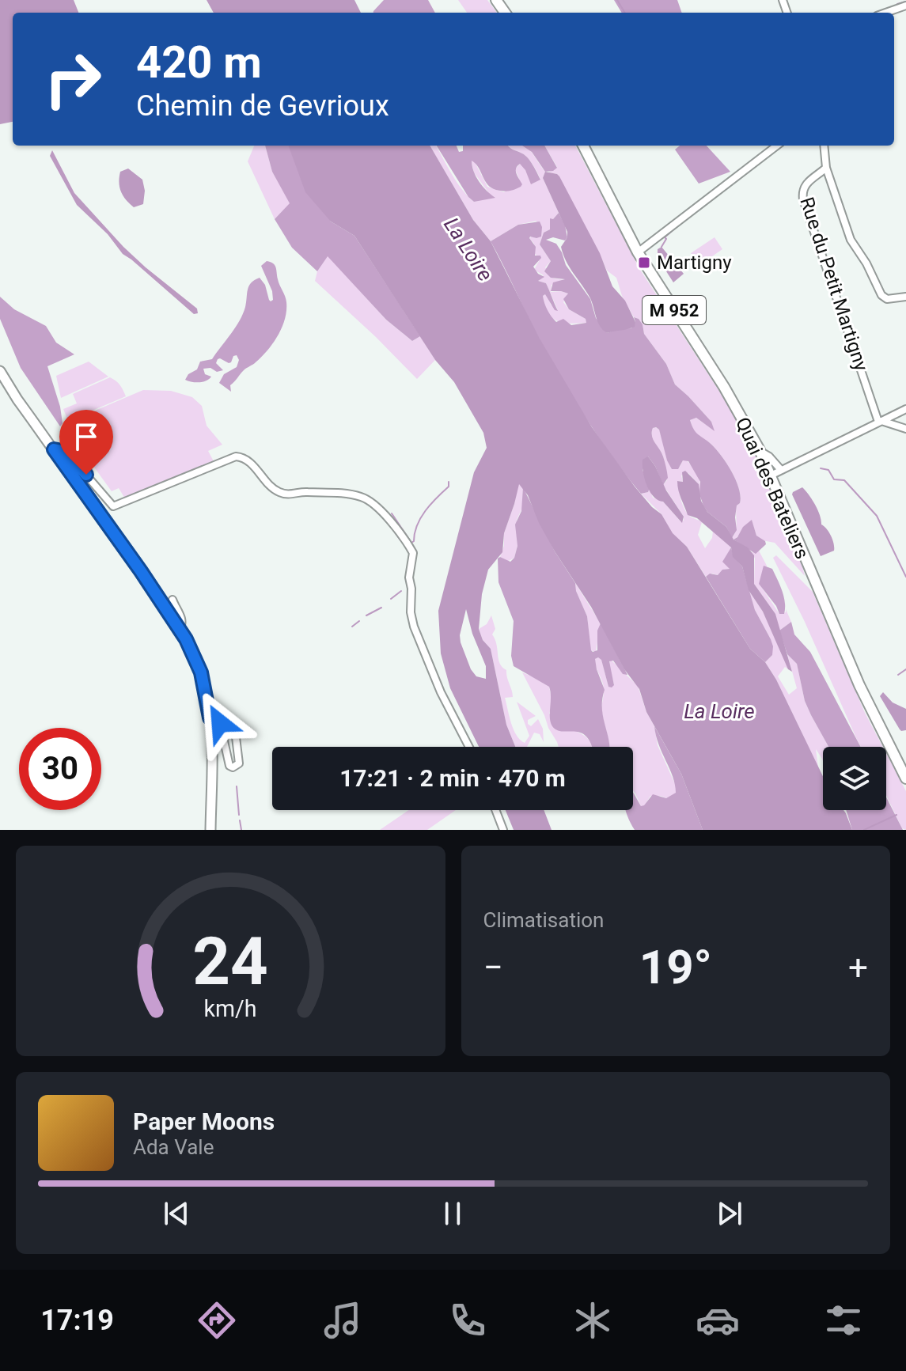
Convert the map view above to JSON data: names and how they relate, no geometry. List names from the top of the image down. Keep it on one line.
{"streets":{"main road":["M 952","Quai des Bateliers"],"street":["Rue du Petit Martigny"]},"water":["La Loire"],"places":{"transit":["Martigny"]},"page":{"turn":["420 m","Chemin de Gevrioux"],"limit":"30","trip":"17:21 · 2 min · 470 m","tile":"Climatisation","heat":["−","19°","+"],"song":["Paper Moons","Ada Vale"],"tabs":"17:19","gauge":["24","km/h"]}}
